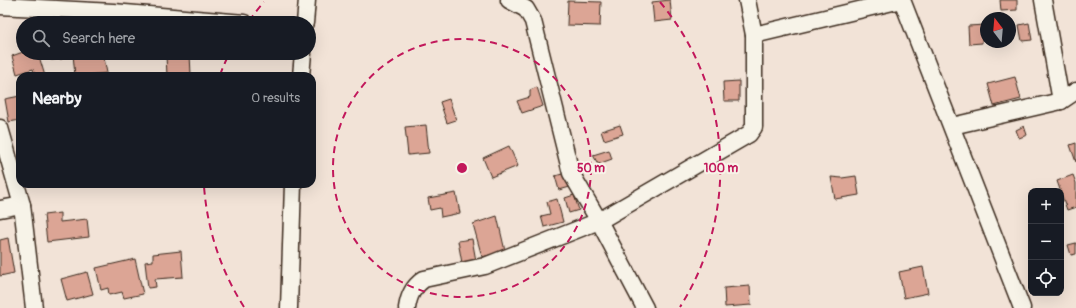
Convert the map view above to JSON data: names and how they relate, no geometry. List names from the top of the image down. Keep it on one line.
{"north":"top","page":{"search":"Search here","heading":["Nearby","0 results"],"map_buttons":["+","−"]},"rings":["50 m","100 m"]}
